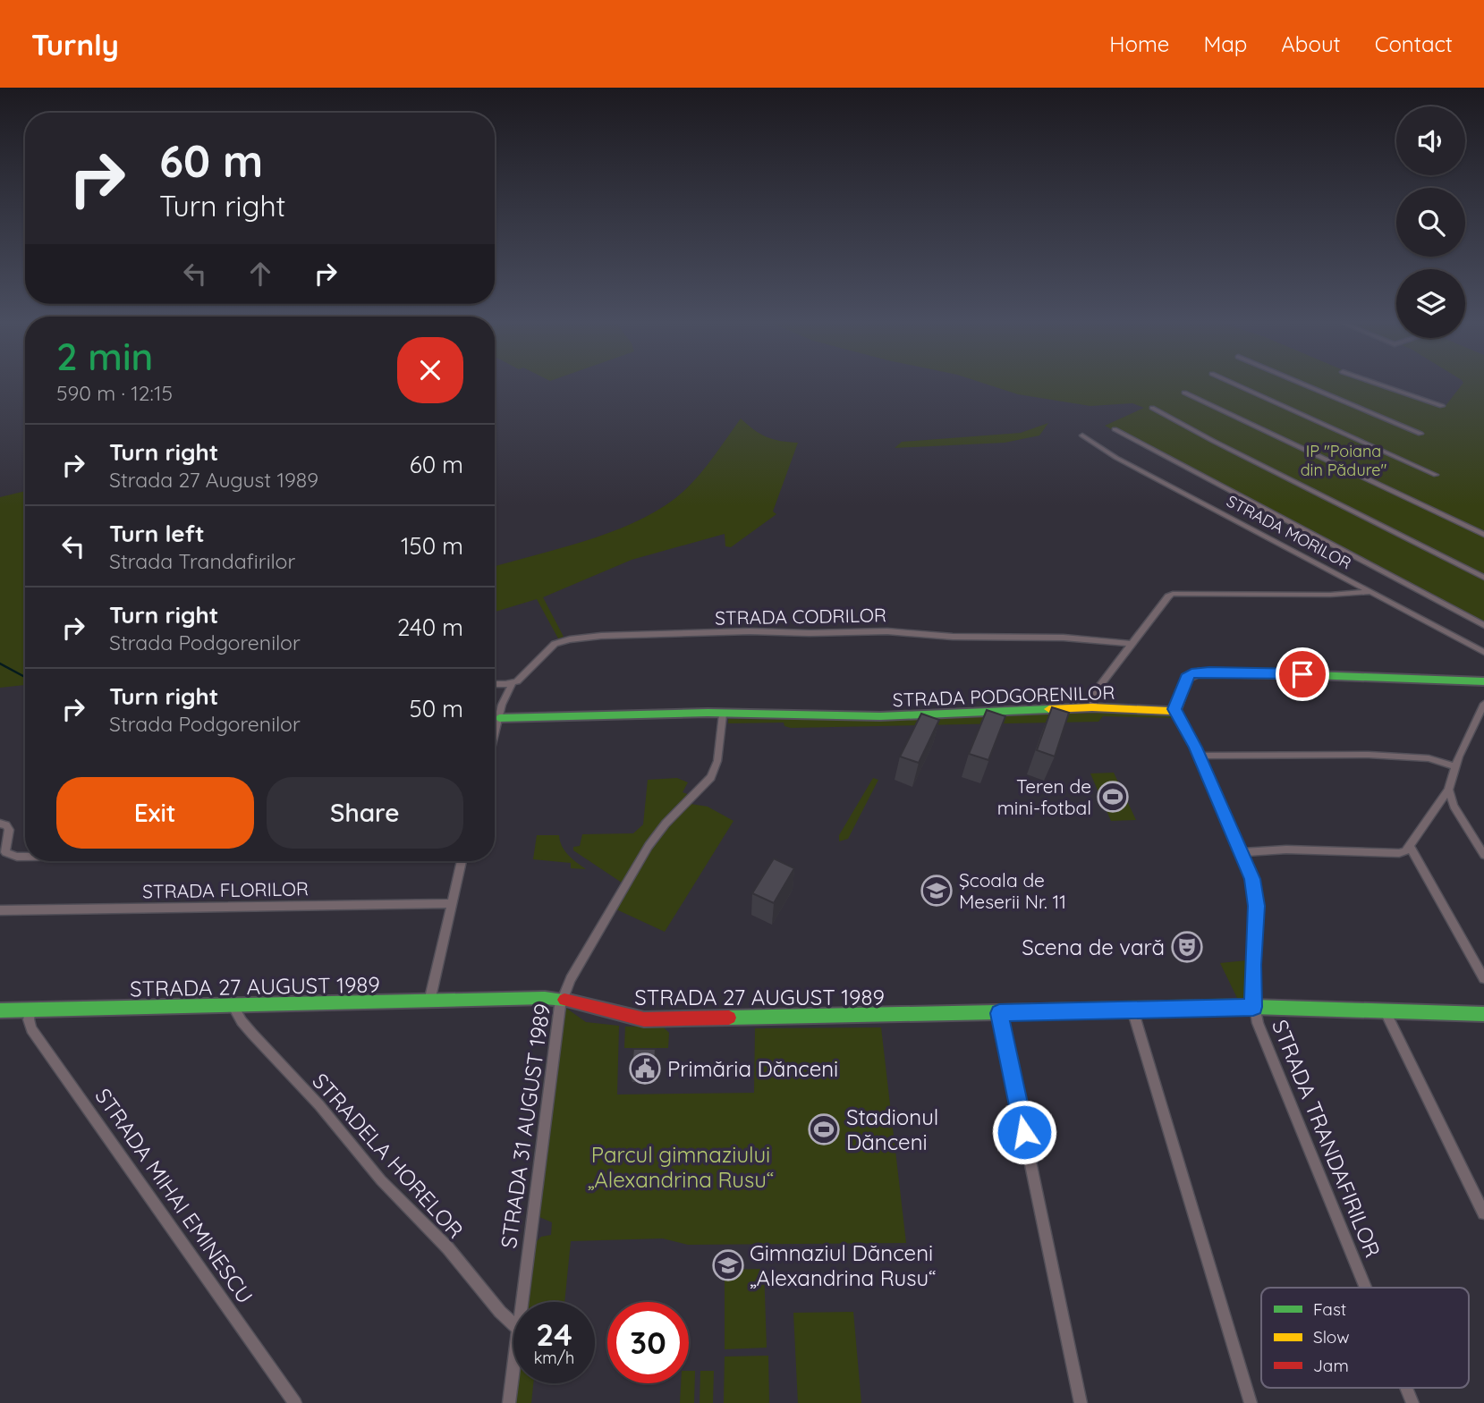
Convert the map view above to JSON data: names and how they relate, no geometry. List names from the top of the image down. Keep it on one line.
{"streets":{"street":["STRADA MORILOR","STRADA CODRILOR","STRADA PODGORENILOR","STRADA FLORILOR","STRADA 27 AUGUST 1989","STRADA 31 AUGUST 1989","STRADA TRANDAFIRILOR","STRADELA HORELOR","STRADA MIHAI EMINESCU"]},"crossings":[["STRADA PODGORENILOR","STRADA 31 AUGUST 1989"],["STRADA PODGORENILOR","STRADA TRANDAFIRILOR"],["STRADA 27 AUGUST 1989","STRADA 31 AUGUST 1989"],["STRADA 27 AUGUST 1989","STRADA TRANDAFIRILOR"],["STRADA 27 AUGUST 1989","STRADELA HORELOR"],["STRADA 27 AUGUST 1989","STRADA MIHAI EMINESCU"]],"parks":["IP \"Poiana din Pădure\"","Parcul gimnaziului „Alexandrina Rusu“"],"places":{"sports":["Teren de mini-fotbal","Stadionul Dănceni"],"school or university":["Şcoala de Meserii Nr. 11","Gimnaziul Dănceni „Alexandrina Rusu“"],"theatre":["Scena de vară"],"public building":["Primăria Dănceni"]},"legend":["Fast","Slow","Jam"],"page":{"header":"Turnly","nav":["Home","Map","About","Contact"],"turn":["60 m","Turn right"],"heading":["2 min","590 m · 12:15"],"list":[{"name":"Turn right","note":"Strada 27 August 1989","value":"60 m"},{"name":"Turn left","note":"Strada Trandafirilor","value":"150 m"},{"name":"Turn right","note":"Strada Podgorenilor","value":"240 m"},{"name":"Turn right","note":"Strada Podgorenilor","value":"50 m"}],"buttons":["Exit","Share"],"speed":"24 km/h","limit":"30"}}
